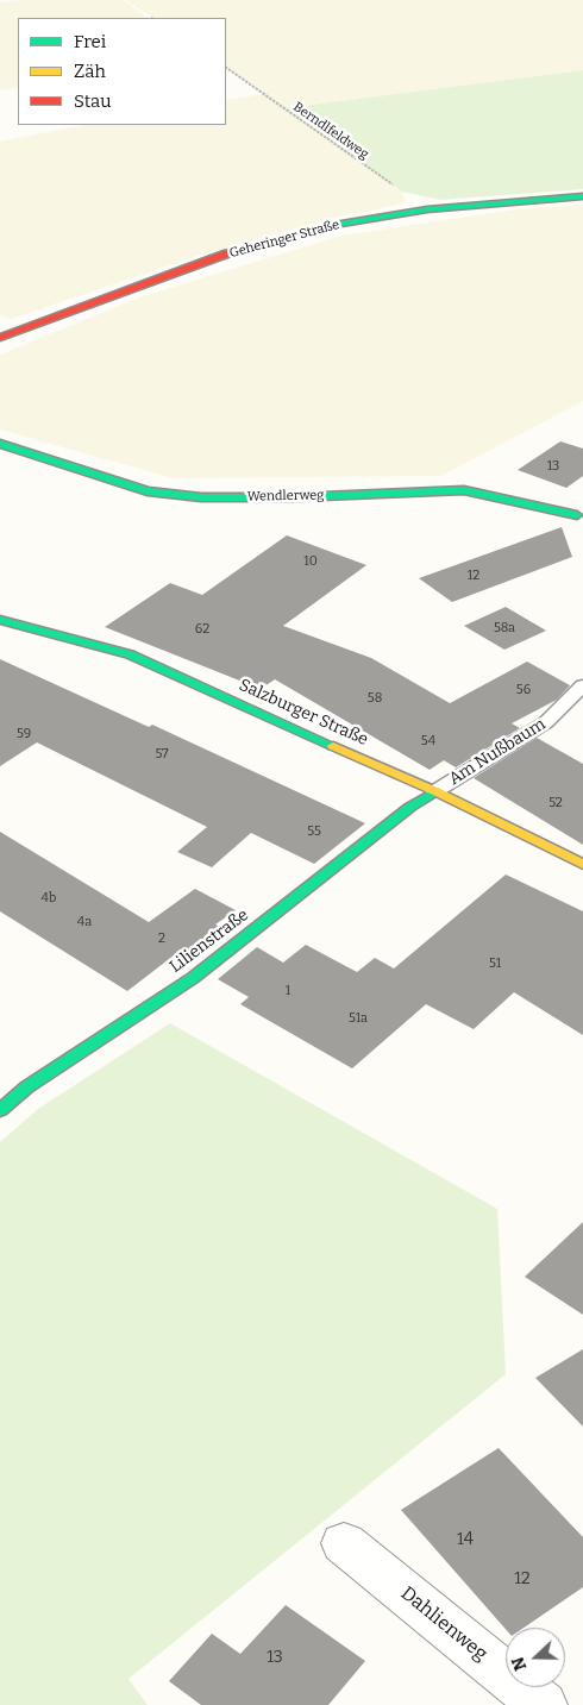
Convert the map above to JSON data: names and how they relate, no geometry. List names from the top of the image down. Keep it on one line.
{"streets":{"street":["Geheringer Straße","Wendlerweg","Salzburger Straße","Lilienstraße","Dahlienweg"],"lane":["Am Nußbaum"],"path":["Berndlfeldweg"]},"crossings":[["Berndlfeldweg","Geheringer Straße"],["Salzburger Straße","Am Nußbaum"],["Salzburger Straße","Lilienstraße"],["Am Nußbaum","Lilienstraße"]],"house_numbers":["13","10","12","58a","62","56","58","59","54","57","52","55","4b","4a","2","51","1","51a","14","12","13"],"legend":["Frei","Zäh","Stau"],"north":"left"}
